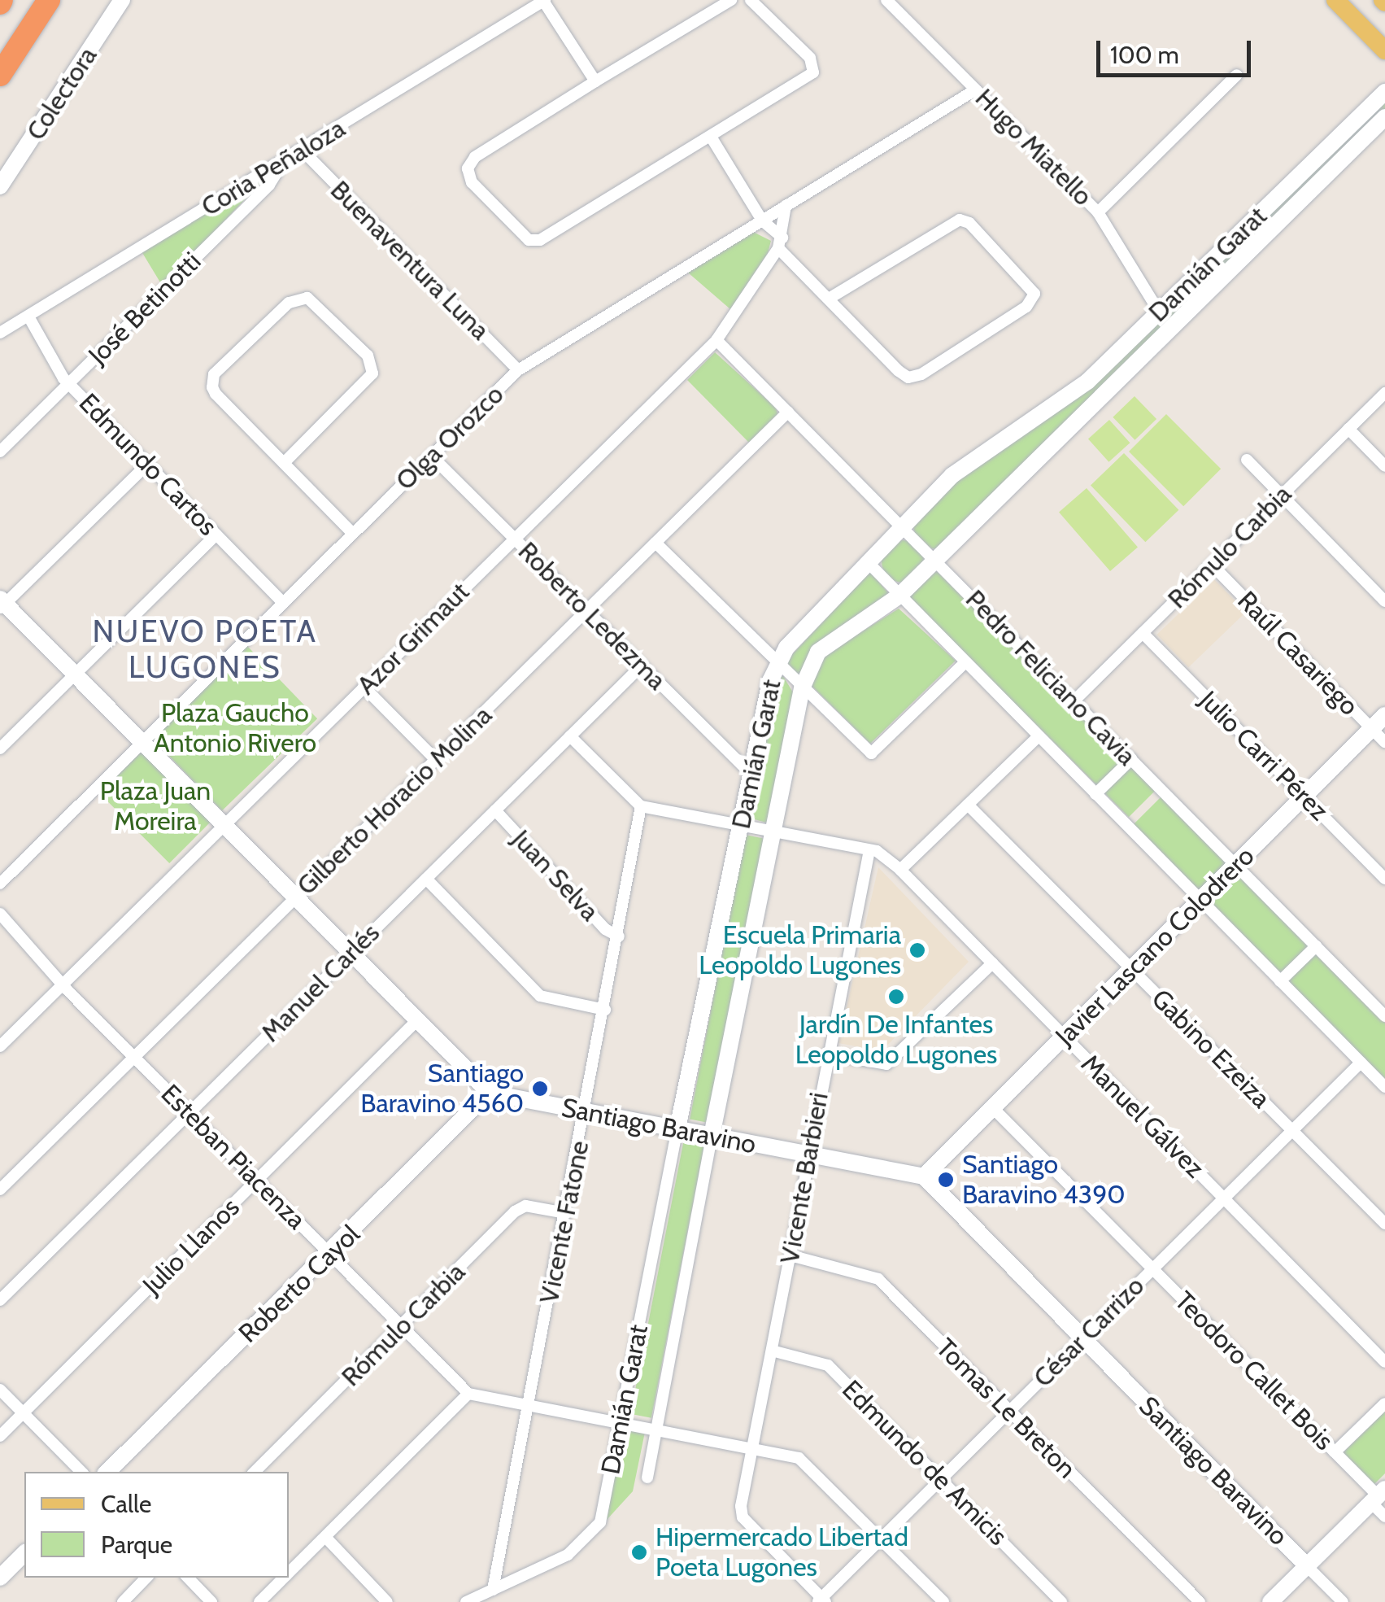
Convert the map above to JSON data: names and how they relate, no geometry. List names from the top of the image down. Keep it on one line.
{"streets":{"main road":["Colectora","Damián Garat","Javier Lascano Colodrero","Santiago Baravino","Roberto Cayol"],"street":["Hugo Miatello","Coria Peñaloza","Buenaventura Luna","José Betinotti","Olga Orozco","Edmundo Cartos","Rómulo Carbia","Roberto Ledezma","Azor Grimaut","Raúl Casariego","Pedro Feliciano Cavia","Julio Carri Pérez","Gilberto Horacio Molina","Juan Selva","Manuel Carlés","Gabino Ezeiza","Manuel Gálvez","Esteban Piacenza","Vicente Barbieri","Vicente Fatone","Julio Llanos","César Carrizo","Teodoro Callet Bois","Tomas Le Breton","Edmundo de Amicis"]},"crossings":[["Hugo Miatello","Damián Garat"],["Hugo Miatello","Olga Orozco"],["Coria Peñaloza","Buenaventura Luna"],["Coria Peñaloza","José Betinotti"],["Coria Peñaloza","Edmundo Cartos"],["Buenaventura Luna","Olga Orozco"],["Damián Garat","Roberto Ledezma"],["Damián Garat","Pedro Feliciano Cavia"],["Damián Garat","Santiago Baravino"],["Damián Garat","Vicente Fatone"],["José Betinotti","Edmundo Cartos"],["Olga Orozco","Edmundo Cartos"],["Olga Orozco","Roberto Ledezma"],["Olga Orozco","Azor Grimaut"],["Rómulo Carbia","Raúl Casariego"],["Rómulo Carbia","Pedro Feliciano Cavia"],["Rómulo Carbia","Julio Carri Pérez"],["Rómulo Carbia","Esteban Piacenza"],["Rómulo Carbia","Vicente Fatone"],["Roberto Ledezma","Azor Grimaut"],["Roberto Ledezma","Gilberto Horacio Molina"],["Roberto Ledezma","Manuel Carlés"],["Azor Grimaut","Pedro Feliciano Cavia"],["Azor Grimaut","Esteban Piacenza"],["Raúl Casariego","Javier Lascano Colodrero"],["Pedro Feliciano Cavia","Gilberto Horacio Molina"],["Pedro Feliciano Cavia","Javier Lascano Colodrero"],["Pedro Feliciano Cavia","César Carrizo"],["Julio Carri Pérez","Javier Lascano Colodrero"],["Gilberto Horacio Molina","Esteban Piacenza"],["Juan Selva","Manuel Carlés"],["Juan Selva","Vicente Fatone"],["Javier Lascano Colodrero","Gabino Ezeiza"],["Javier Lascano Colodrero","Manuel Gálvez"],["Javier Lascano Colodrero","Santiago Baravino"],["Javier Lascano Colodrero","Teodoro Callet Bois"],["Manuel Carlés","Esteban Piacenza"],["Gabino Ezeiza","César Carrizo"],["Manuel Gálvez","César Carrizo"],["Santiago Baravino","Vicente Barbieri"],["Santiago Baravino","Vicente Fatone"],["Santiago Baravino","Roberto Cayol"],["Santiago Baravino","César Carrizo"],["Esteban Piacenza","Julio Llanos"],["Esteban Piacenza","Roberto Cayol"],["Vicente Barbieri","César Carrizo"],["Vicente Barbieri","Tomas Le Breton"],["Vicente Barbieri","Edmundo de Amicis"],["César Carrizo","Teodoro Callet Bois"],["César Carrizo","Tomas Le Breton"],["César Carrizo","Edmundo de Amicis"]],"districts":["NUEVO POETA LUGONES"],"parks":["Plaza Gaucho Antonio Rivero","Plaza Juan Moreira"],"places":["Escuela Primaria Leopoldo Lugones","Jardín De Infantes Leopoldo Lugones","Santiago Baravino 4560","Santiago Baravino 4390","Hipermercado Libertad Poeta Lugones"],"legend":["Calle","Parque"],"scale_bar":"100 m"}
